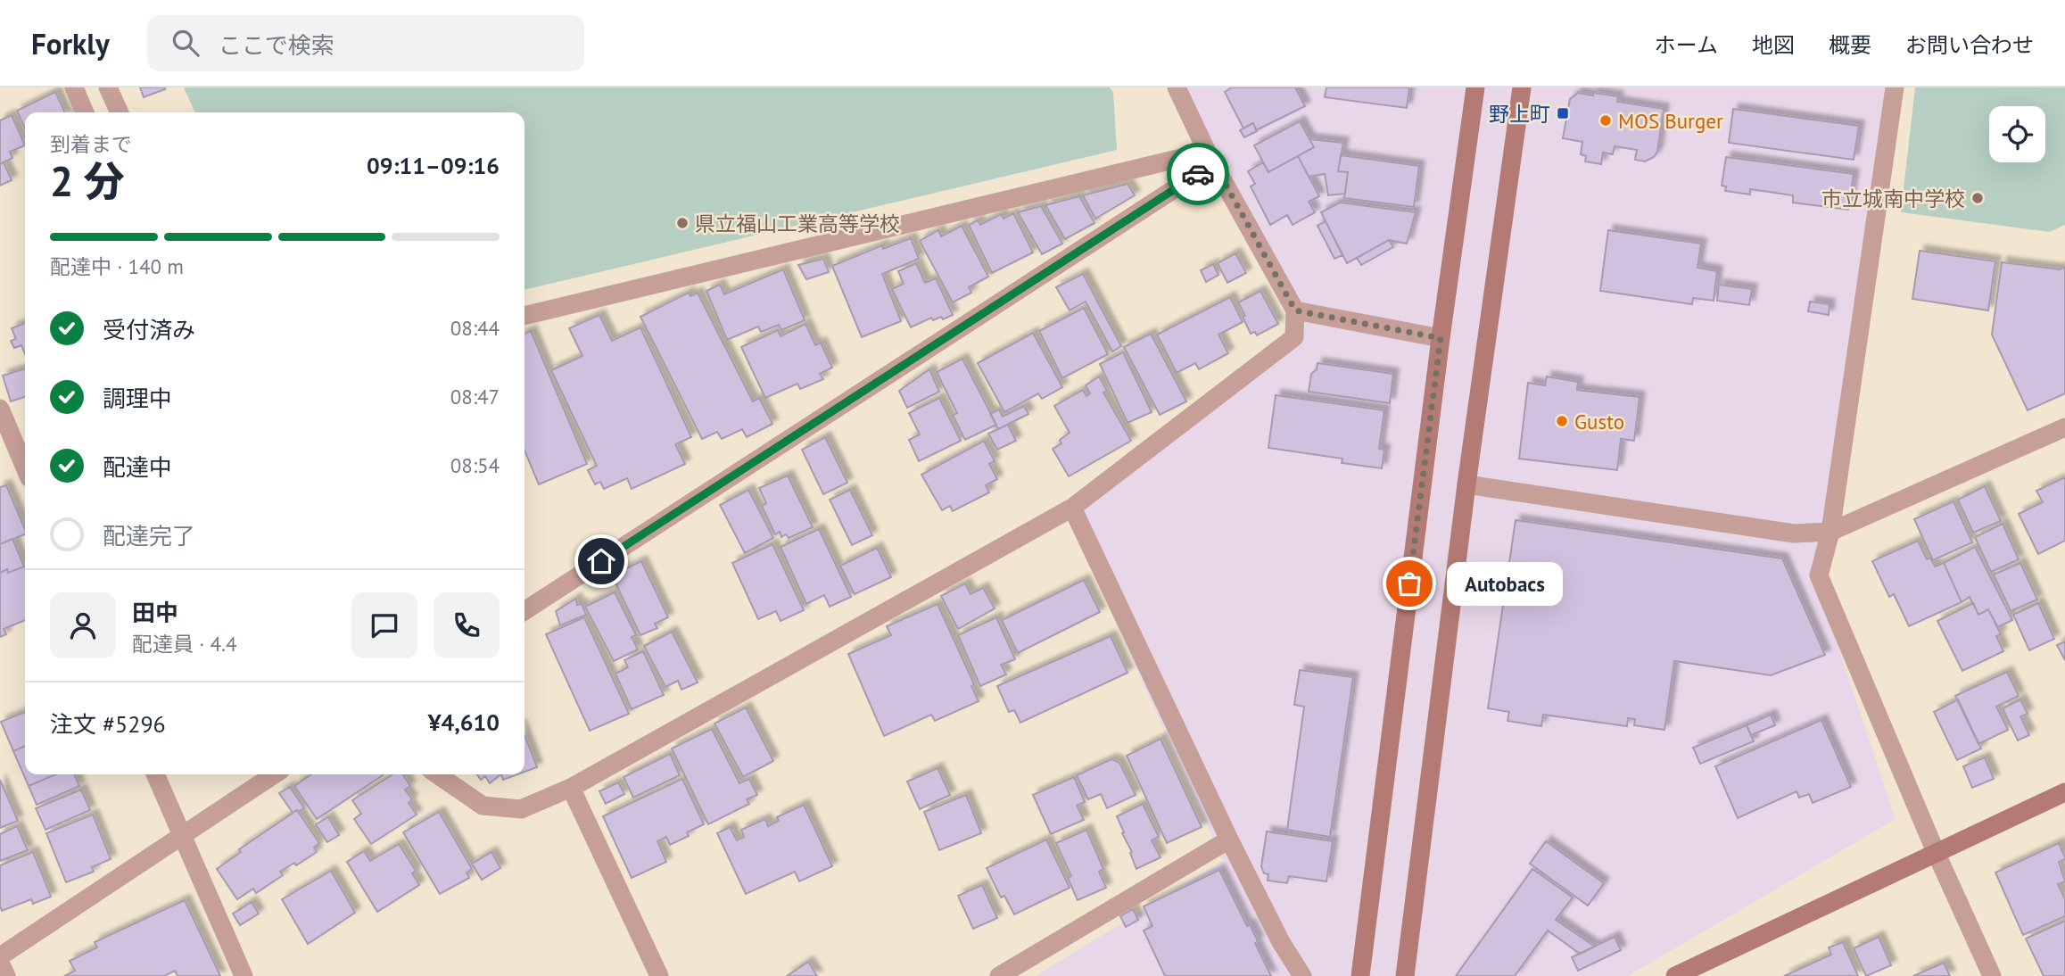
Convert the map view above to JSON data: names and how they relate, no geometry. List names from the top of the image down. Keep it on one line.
{"places":{"transit":["野上町"],"other":["MOS Burger","市立城南中学校","県立福山工業高等学校","Gusto","Autobacs"]},"page":{"header":"Forkly","search":"ここで検索","nav":["ホーム","地図","概要","お問い合わせ"],"heading":["2 分","到着まで","09:11–09:16"],"panel":["田中","配達員 · 4.4","注文 #5296","¥4,610"],"bar":"配達中 · 140 m","list":[["受付済み","08:44"],["調理中","08:47"],["配達中","08:54"],"配達完了"],"bubble":"Autobacs"}}
